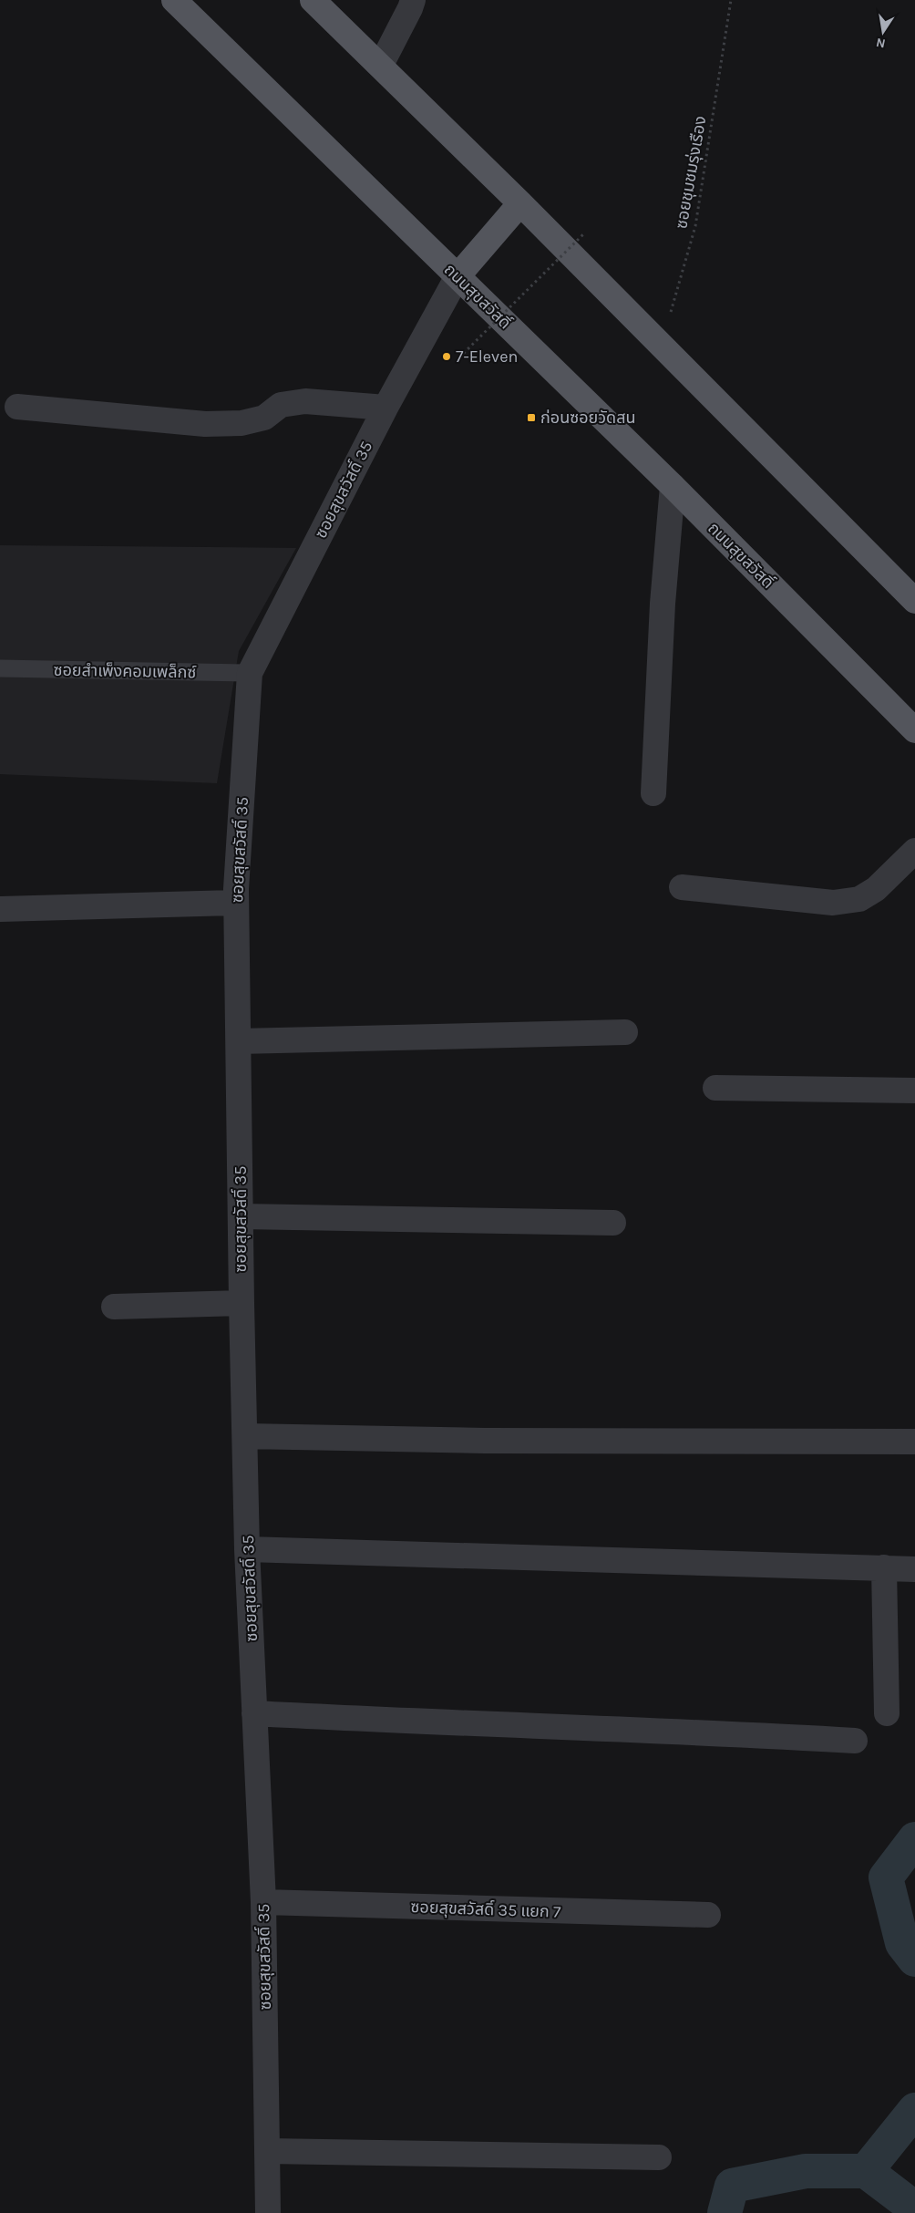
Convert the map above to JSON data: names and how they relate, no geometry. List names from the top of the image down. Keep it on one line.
{"streets":{"main road":["ถนนสุขสวัสดิ์"],"street":["ซอยสุขสวัสดิ์ 35","ซอยสุขสวัสดิ์ 35 แยก 7"],"lane":["ซอยสำเพ็งคอมเพล็กซ์"],"path":["ซอยชุมชมรุ่งเรือง"]},"crossings":[["ถนนสุขสวัสดิ์","ซอยสุขสวัสดิ์ 35"],["ซอยสุขสวัสดิ์ 35","ซอยสำเพ็งคอมเพล็กซ์"],["ซอยสุขสวัสดิ์ 35","ซอยสุขสวัสดิ์ 35 แยก 7"]],"places":{"other":["7-Eleven"],"transit":["ก่อนซอยวัดสน"]},"north":"bottom"}
